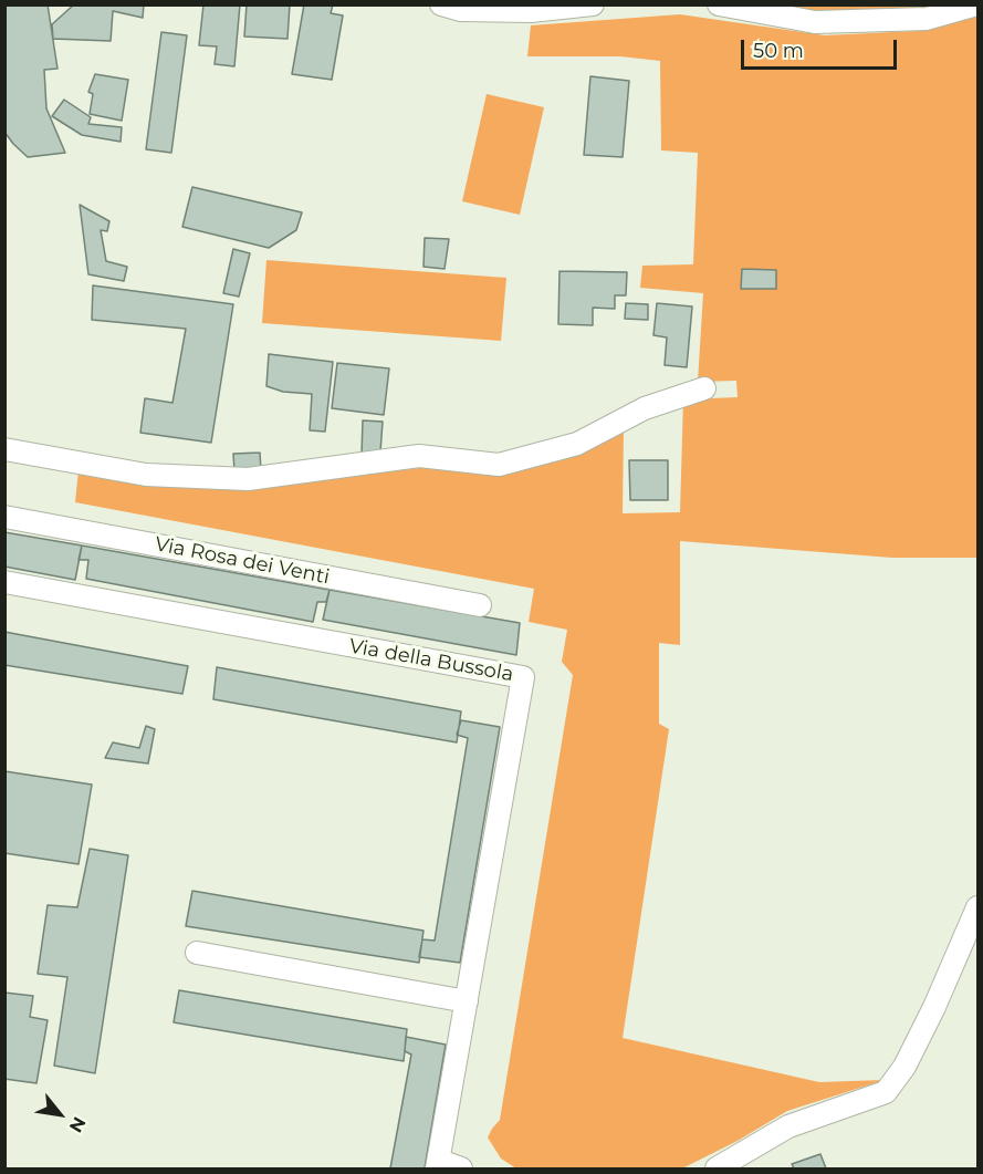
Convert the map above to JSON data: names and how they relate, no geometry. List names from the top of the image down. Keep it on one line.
{"streets":{"street":["Via Rosa dei Venti","Via della Bussola"]},"scale_bar":"50 m","north":"bottom right"}
